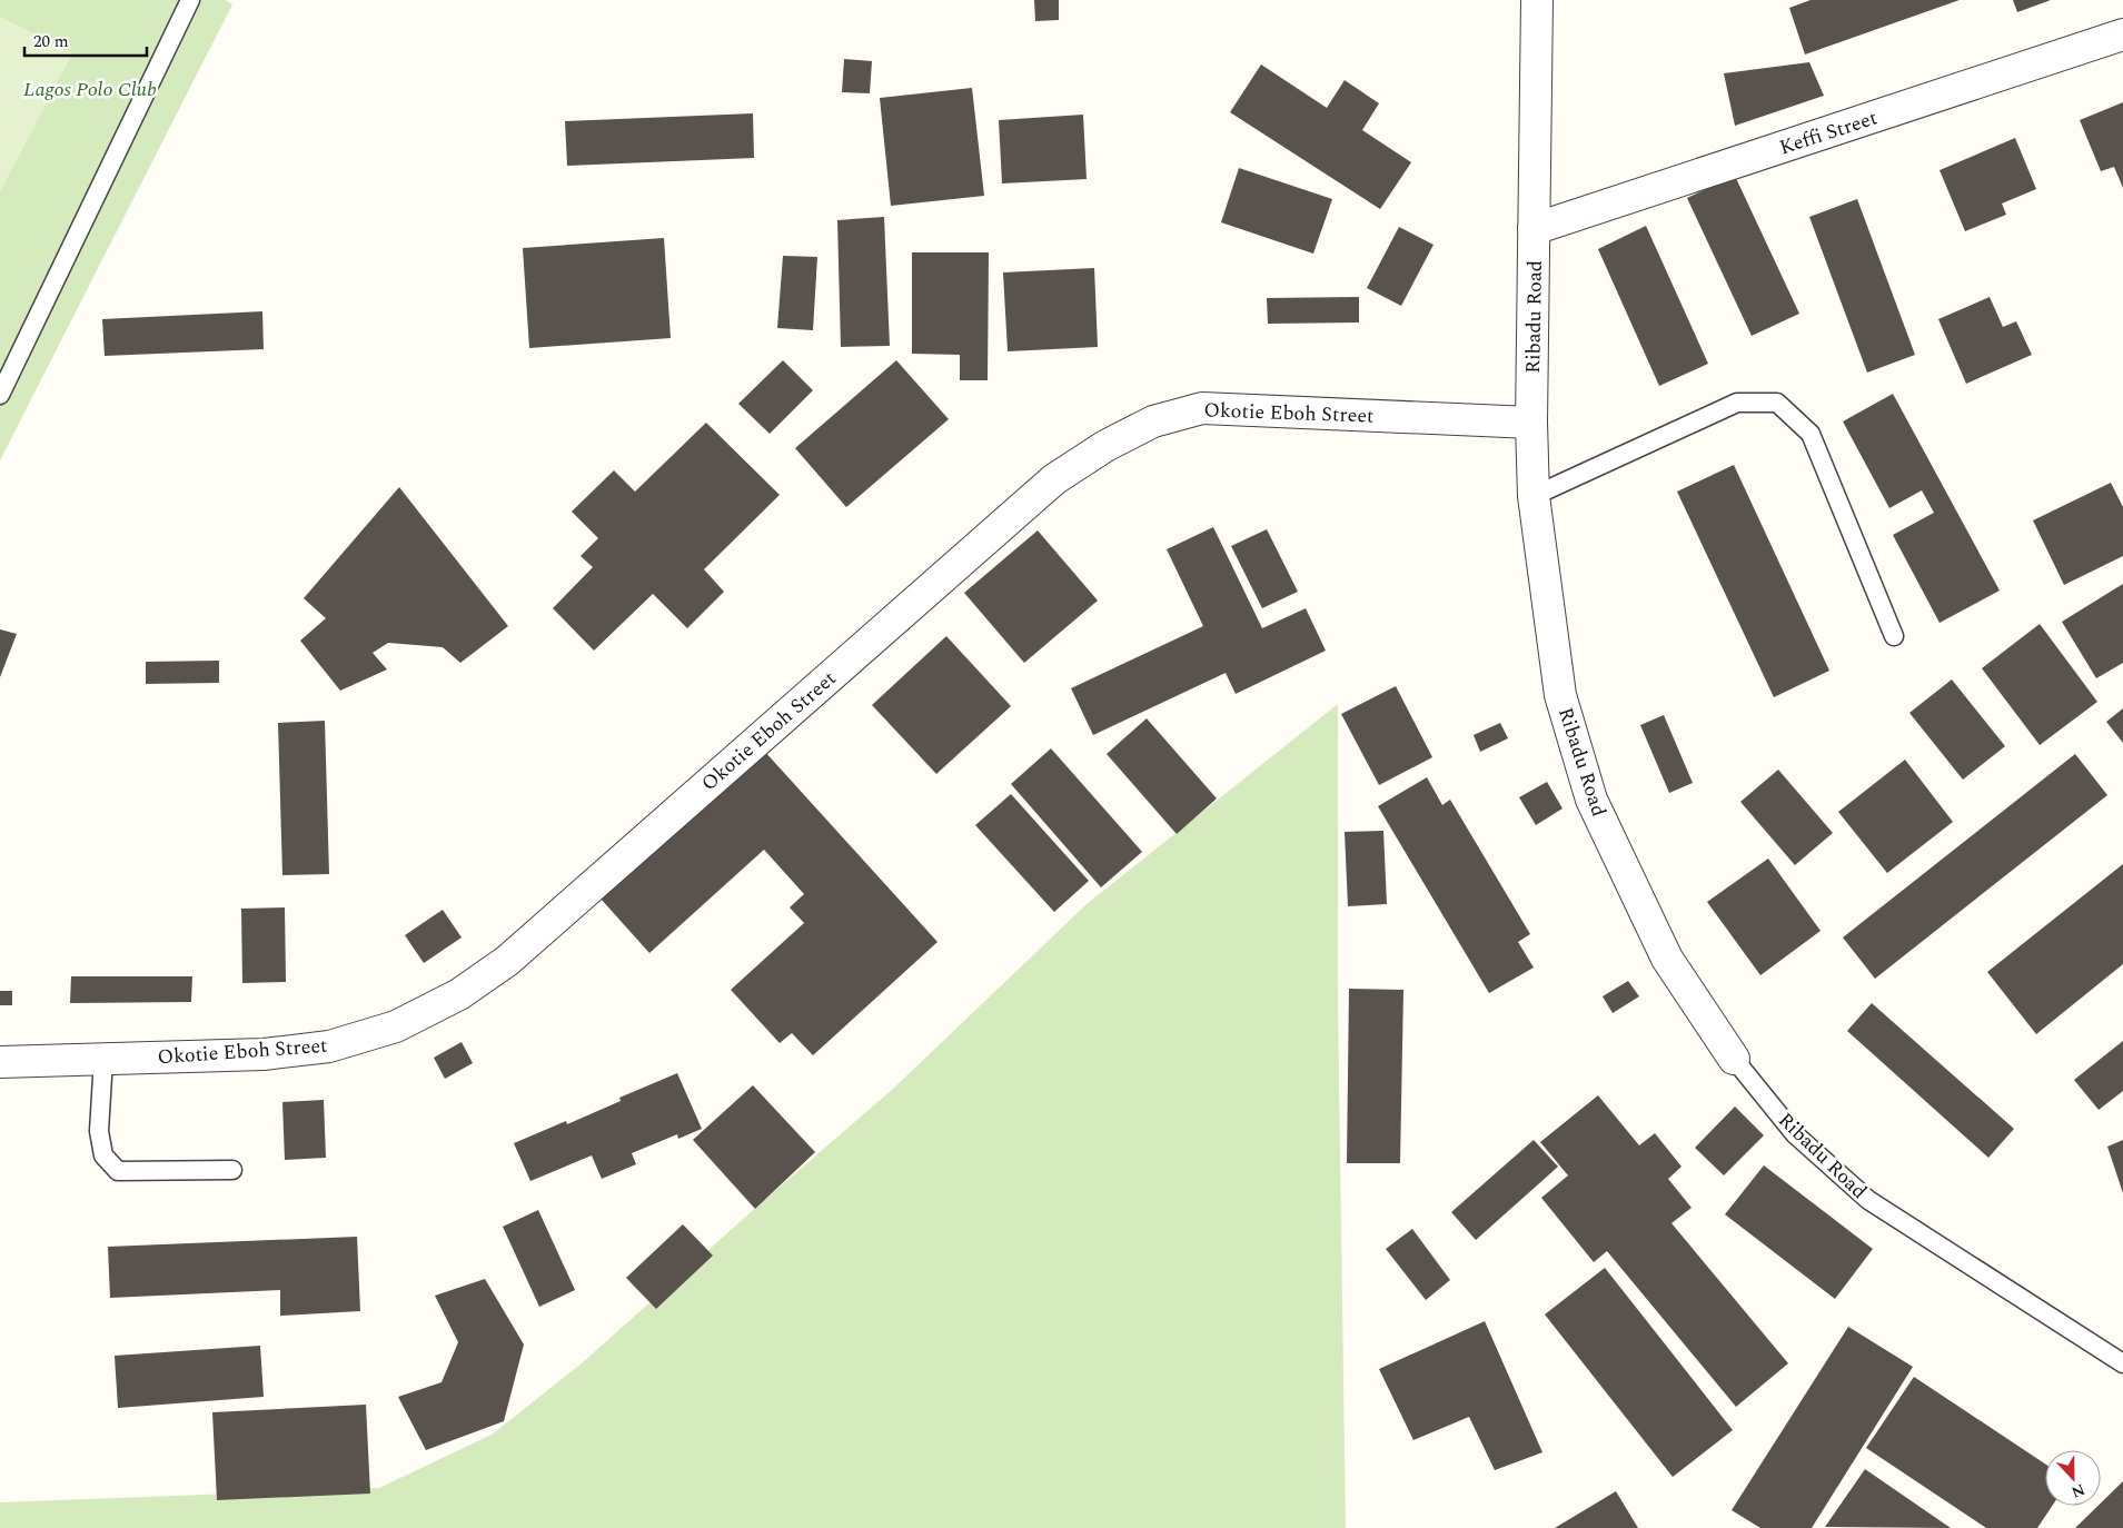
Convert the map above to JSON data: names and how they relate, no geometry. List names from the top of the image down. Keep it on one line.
{"streets":{"street":["Keffi Street","Ribadu Road","Okotie Eboh Street"]},"crossings":[["Keffi Street","Ribadu Road"],["Ribadu Road","Okotie Eboh Street"]],"parks":["Lagos Polo Club"],"scale_bar":"20 m","north":"bottom"}
